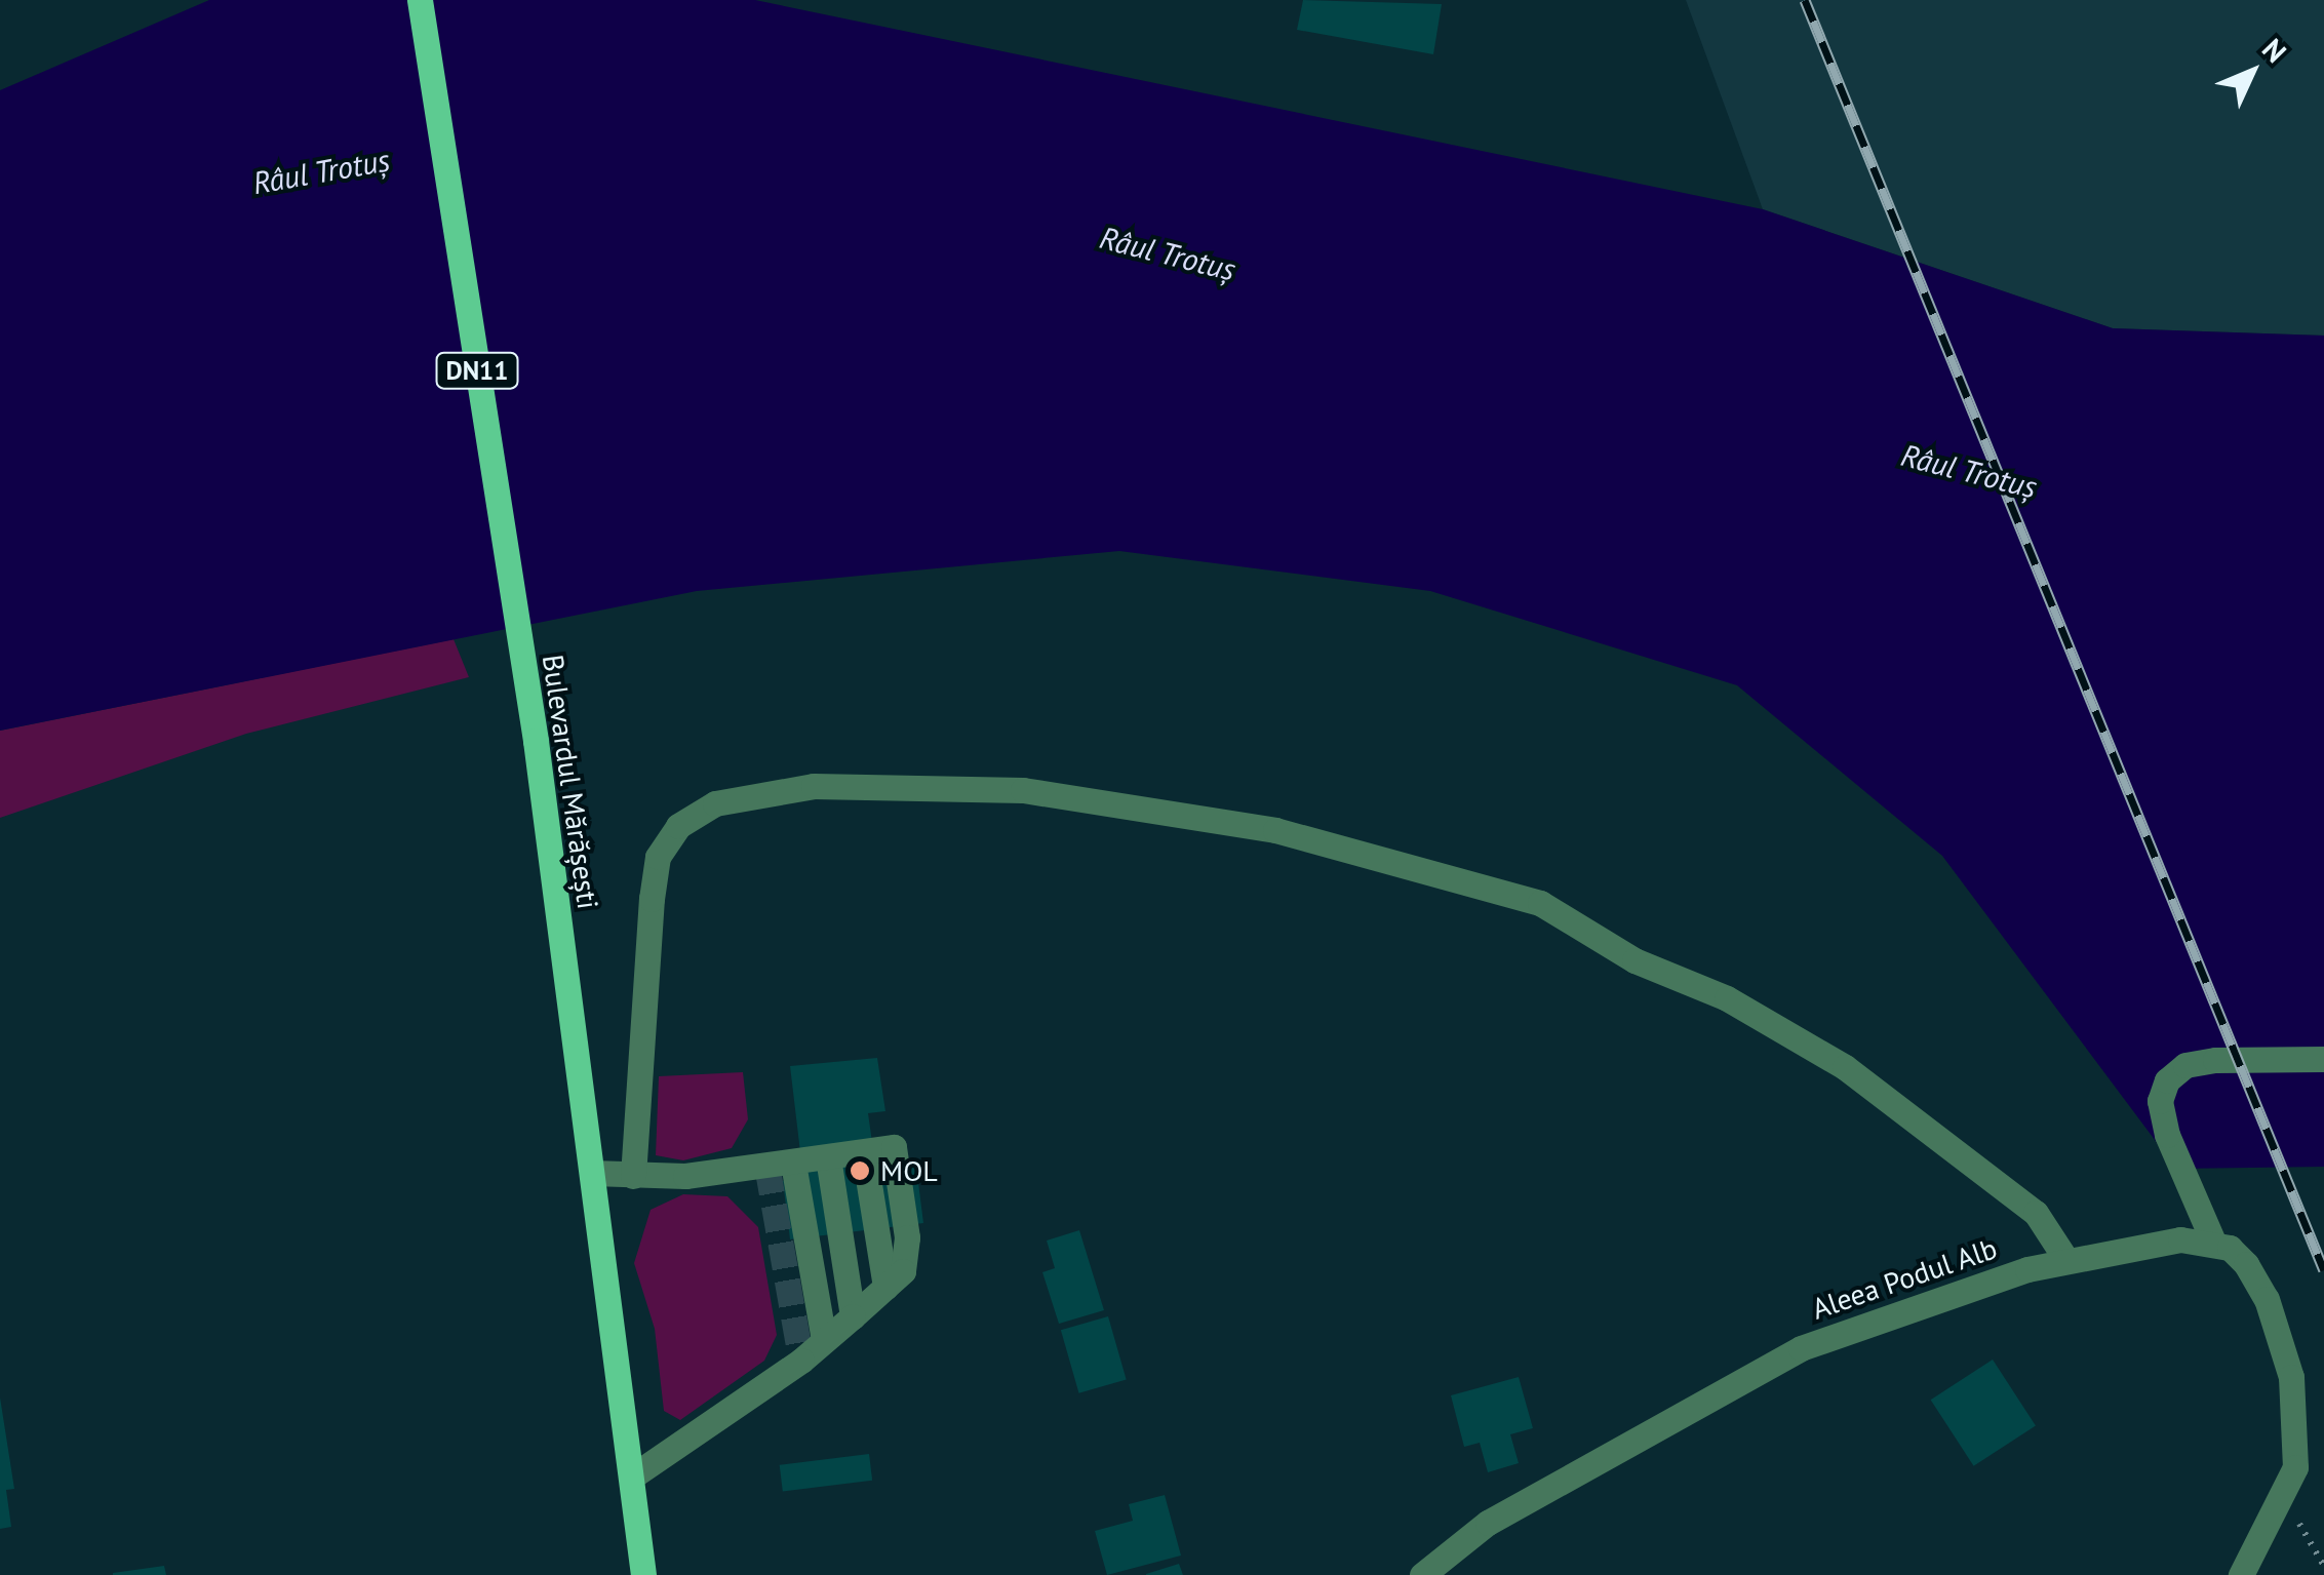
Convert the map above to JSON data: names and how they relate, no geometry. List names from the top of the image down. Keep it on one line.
{"streets":{"main road":["DN11","Bulevardul Mărășești"],"street":["Aleea Podul Alb"]},"water":["Râul Trotuș"],"places":["MOL"],"north":"top right"}
